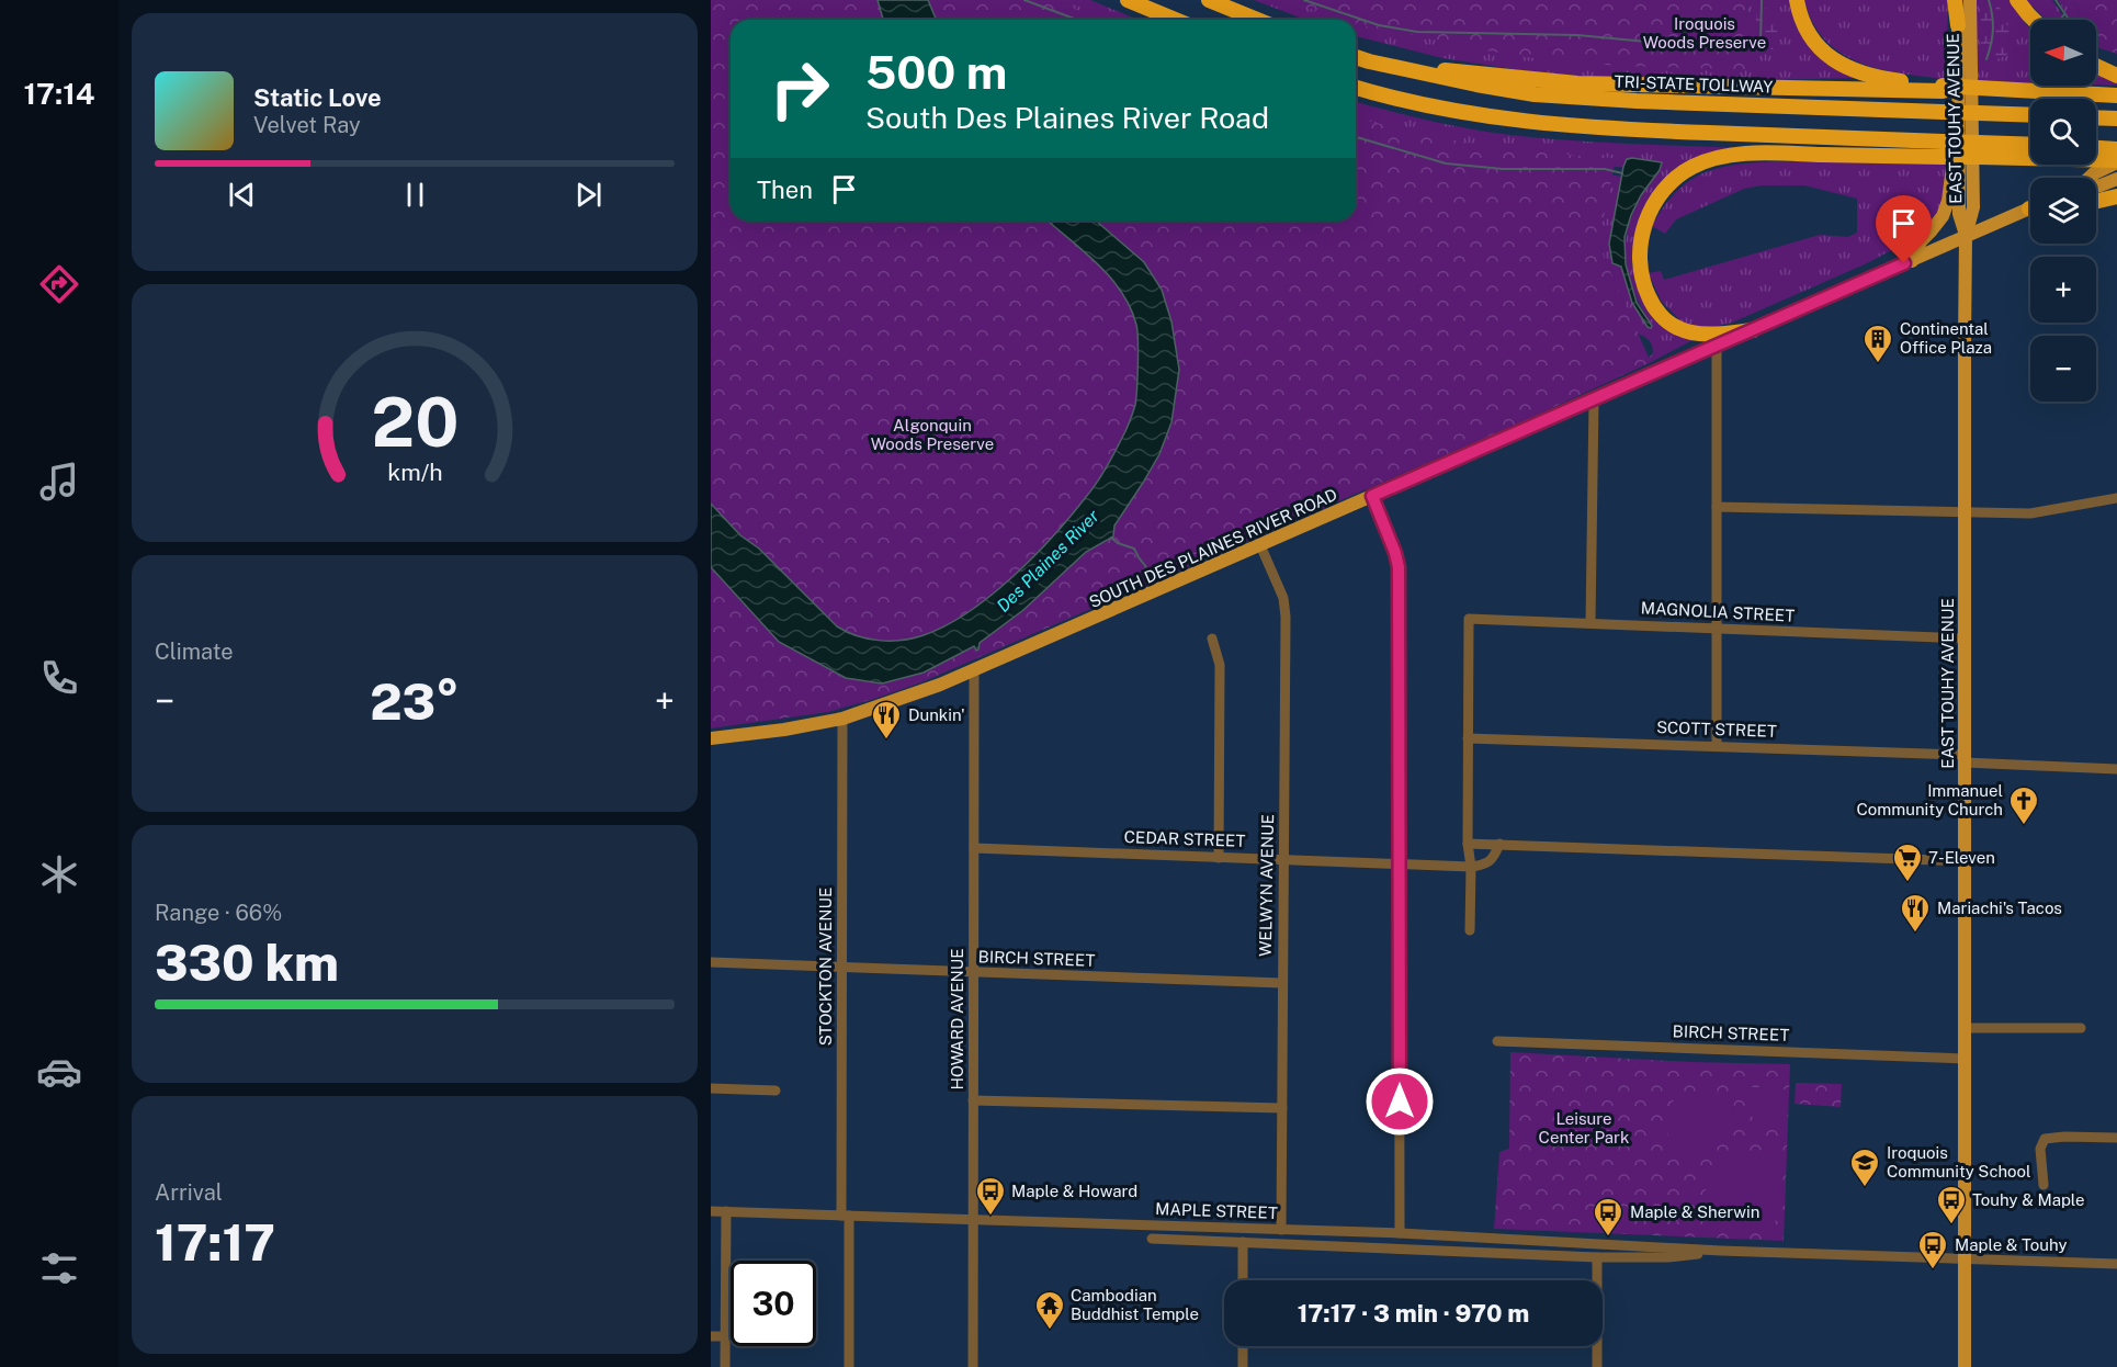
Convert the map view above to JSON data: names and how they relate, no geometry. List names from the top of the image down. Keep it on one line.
{"streets":{"highway":["TRI-STATE TOLLWAY"],"main road":["EAST TOUHY AVENUE","SOUTH DES PLAINES RIVER ROAD"],"street":["MAGNOLIA STREET","SCOTT STREET","CEDAR STREET","WELWYN AVENUE","BIRCH STREET","STOCKTON AVENUE","HOWARD AVENUE","MAPLE STREET"]},"crossings":[["EAST TOUHY AVENUE","SOUTH DES PLAINES RIVER ROAD"],["EAST TOUHY AVENUE","MAGNOLIA STREET"],["EAST TOUHY AVENUE","SCOTT STREET"],["EAST TOUHY AVENUE","BIRCH STREET"],["EAST TOUHY AVENUE","MAPLE STREET"],["SOUTH DES PLAINES RIVER ROAD","WELWYN AVENUE"],["SOUTH DES PLAINES RIVER ROAD","STOCKTON AVENUE"],["SOUTH DES PLAINES RIVER ROAD","HOWARD AVENUE"],["MAGNOLIA STREET","SCOTT STREET"],["CEDAR STREET","WELWYN AVENUE"],["CEDAR STREET","HOWARD AVENUE"],["WELWYN AVENUE","BIRCH STREET"],["WELWYN AVENUE","MAPLE STREET"],["BIRCH STREET","STOCKTON AVENUE"],["BIRCH STREET","HOWARD AVENUE"],["STOCKTON AVENUE","MAPLE STREET"],["HOWARD AVENUE","MAPLE STREET"]],"water":["Des Plaines River"],"parks":["Iroquois Woods Preserve","Algonquin Woods Preserve","Leisure Center Park"],"places":{"building":["Continental Office Plaza"],"restaurant":["Dunkin'","Mariachi's Tacos"],"church":["Immanuel Community Church"],"supermarket":["7-Eleven"],"school or university":["Iroquois Community School"],"bus stop":["Maple & Howard","Touhy & Maple","Maple & Sherwin","Maple & Touhy"],"temple":["Cambodian Buddhist Temple"]},"north":"left","page":{"tabs":"17:14","map_buttons":["+","−"],"turn":["500 m","South Des Plaines River Road"],"song":["Static Love","Velvet Ray"],"then":"Then","tile":["Climate",["Range · 66%","330 km"],["Arrival","17:17"]],"heat":["−","23°","+"],"limit":"30","trip":"17:17 · 3 min · 970 m","gauge":["20","km/h"]}}
